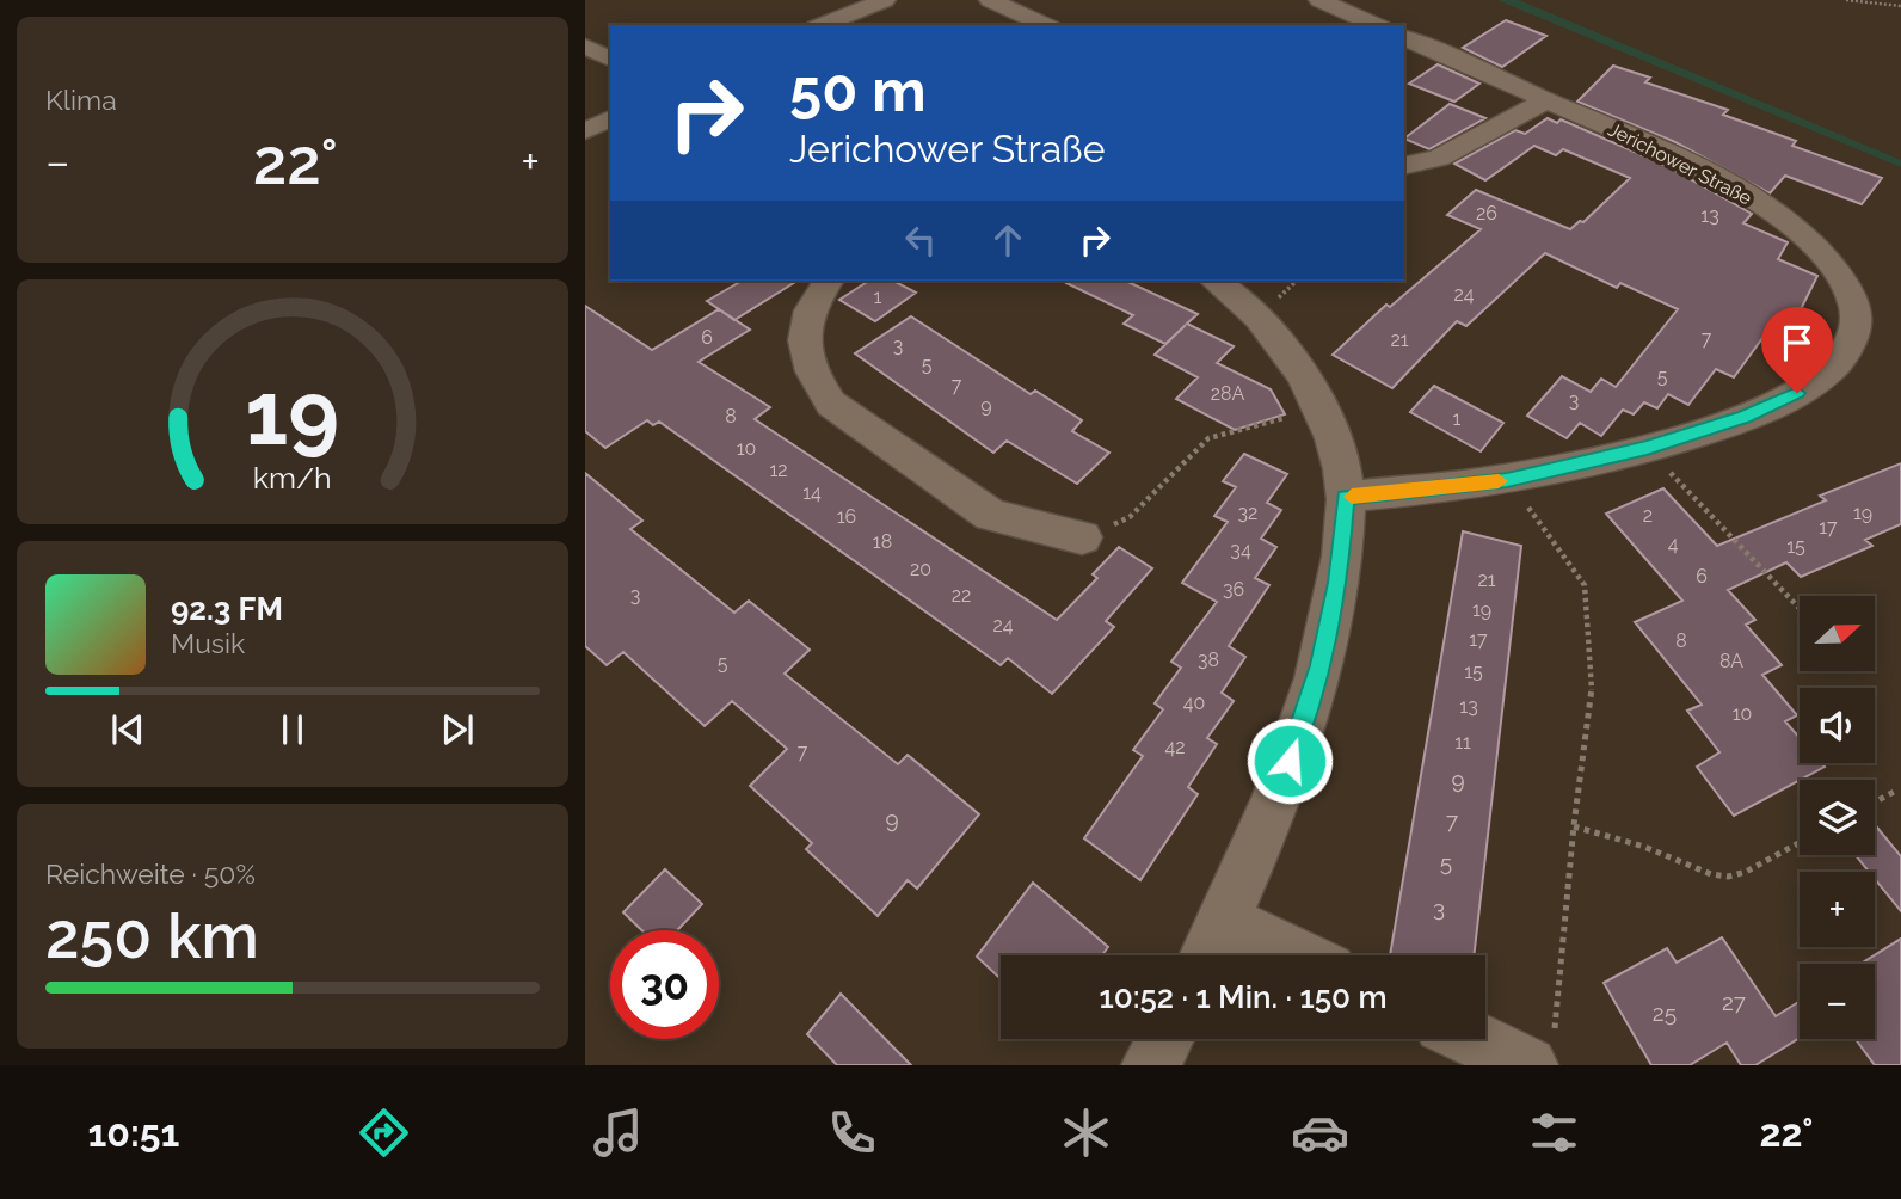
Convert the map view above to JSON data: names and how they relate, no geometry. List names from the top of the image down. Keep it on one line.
{"streets":{"street":["Jerichower Straße"]},"house_numbers":["26","13","24","1","6","7","21","3","5","5","7","28A","3","9","8","1","10","12","14","32","19","2","16","17","18","4","15","34","20","6","21","36","3","22","19","24","17","8","38","8A","5","15","40","13","10","11","42","7","9","9","7","5","3","27","25"],"north":"right","page":{"tile":["Klima",["Reichweite · 50%","250 km"]],"turn":["50 m","Jerichower Straße"],"heat":["−","22°","+"],"song":["92.3 FM","Musik"],"map_buttons":["+","−"],"limit":"30","trip":"10:52 · 1 Min. · 150 m","tabs":["10:51","22°"],"gauge":["19","km/h"]}}
